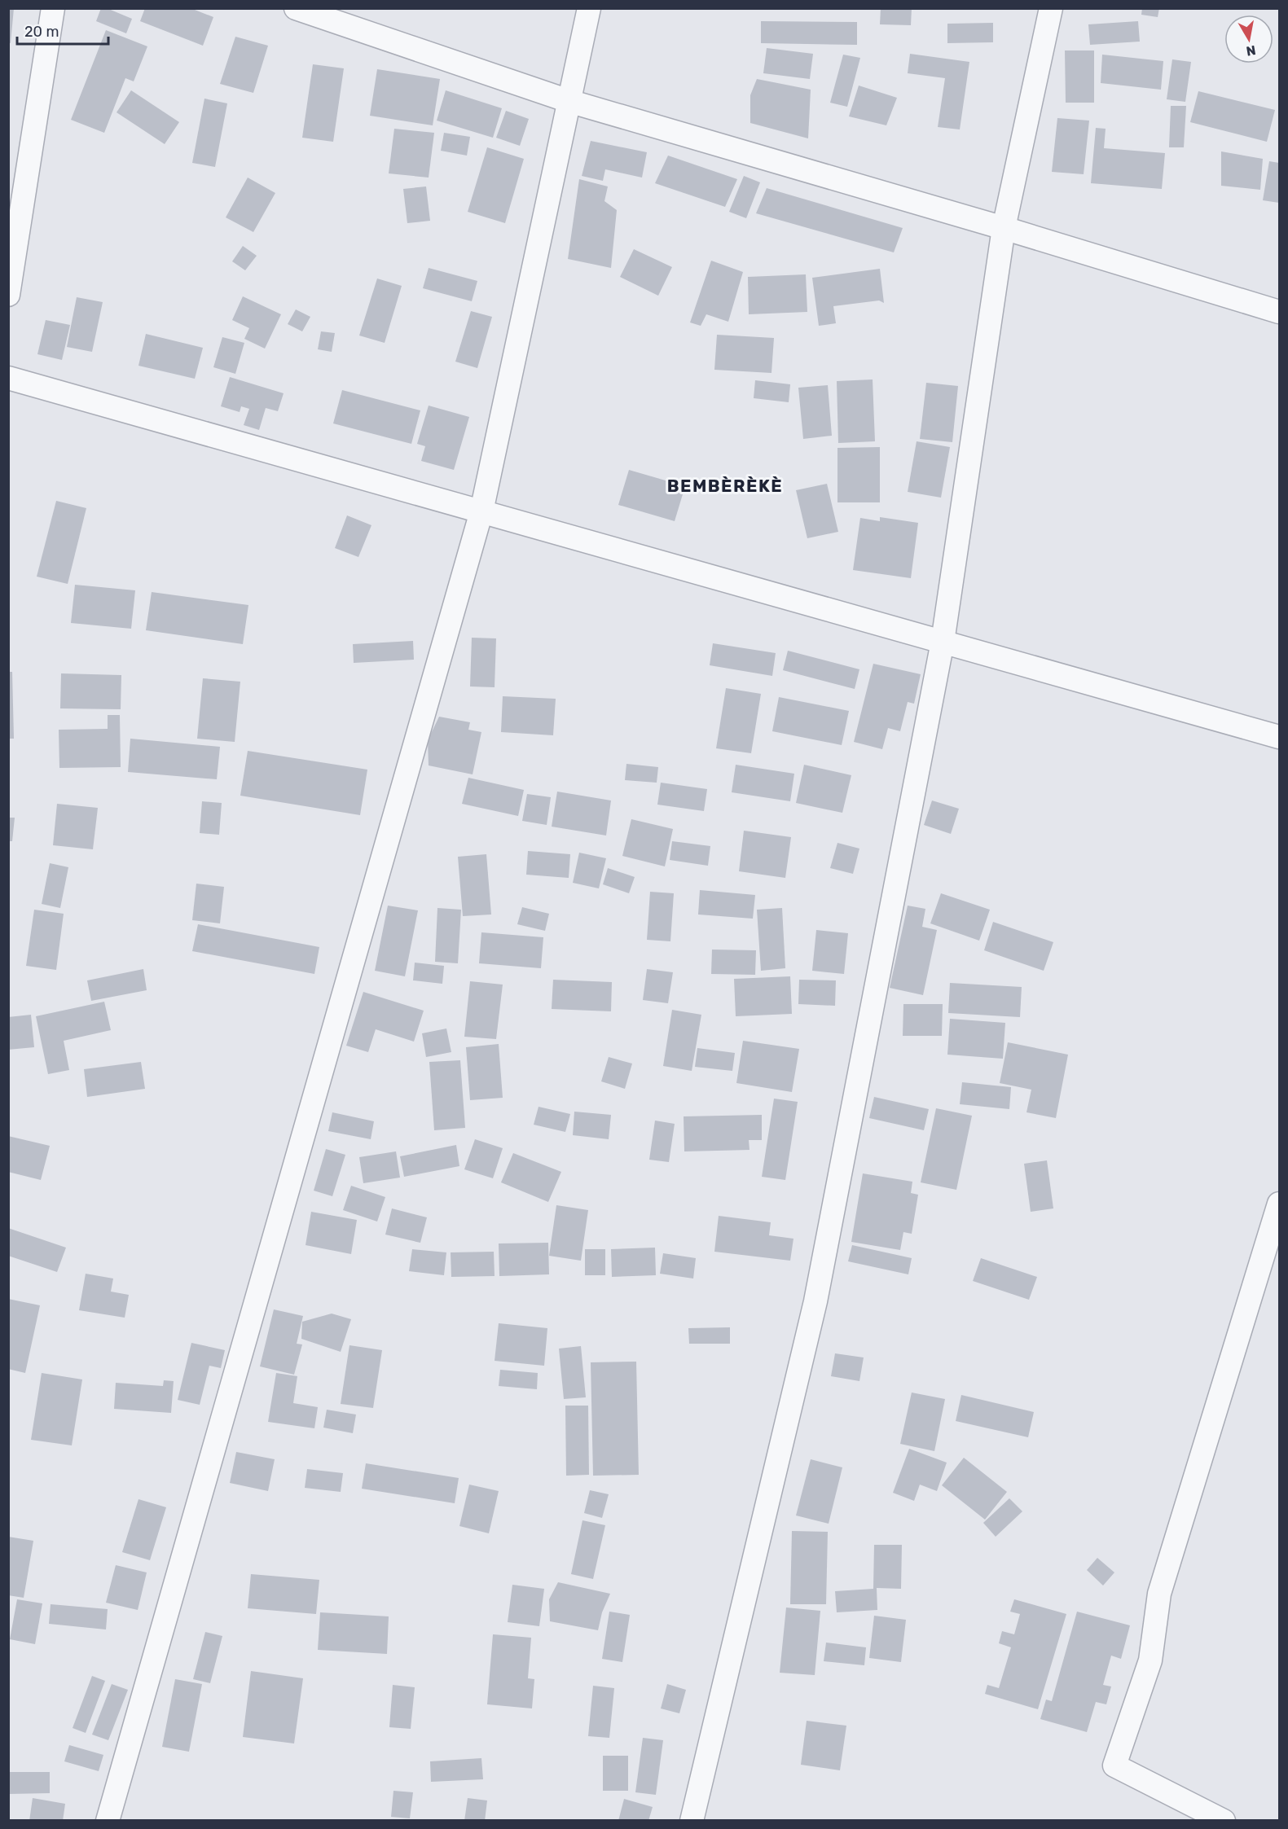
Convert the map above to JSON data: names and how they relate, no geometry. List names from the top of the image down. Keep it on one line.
{"districts":["BEMBÈRÈKÈ"],"scale_bar":"20 m","north":"bottom"}
